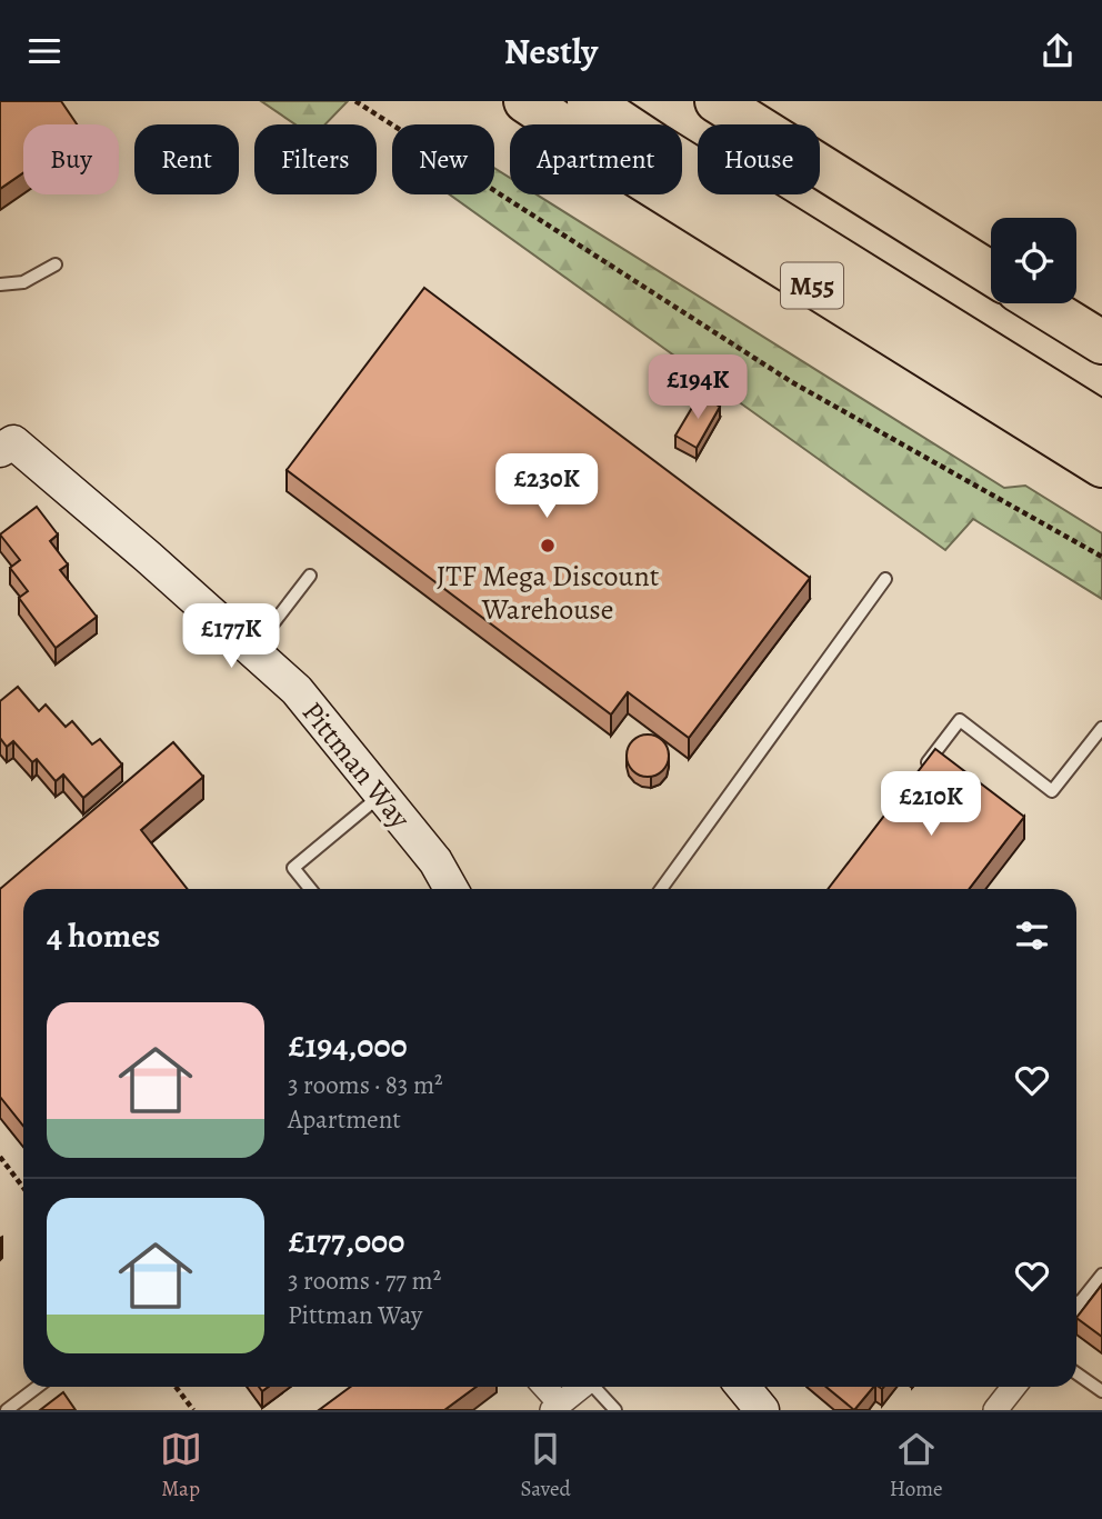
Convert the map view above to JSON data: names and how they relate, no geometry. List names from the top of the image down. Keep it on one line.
{"streets":{"highway":["M55"],"street":["Pittman Way"]},"places":["JTF Mega Discount Warehouse"],"page":{"header":"Nestly","chip":["Buy","Rent","Filters","New","Apartment","House"],"price":["£194K","£230K","£177K","£210K"],"heading":"4 homes","list":[{"name":"£194,000","note":"3 rooms · 83 m² · Apartment"},{"name":"£177,000","note":"3 rooms · 77 m² · Pittman Way"}],"tabs":["Map","Saved","Home"]}}
